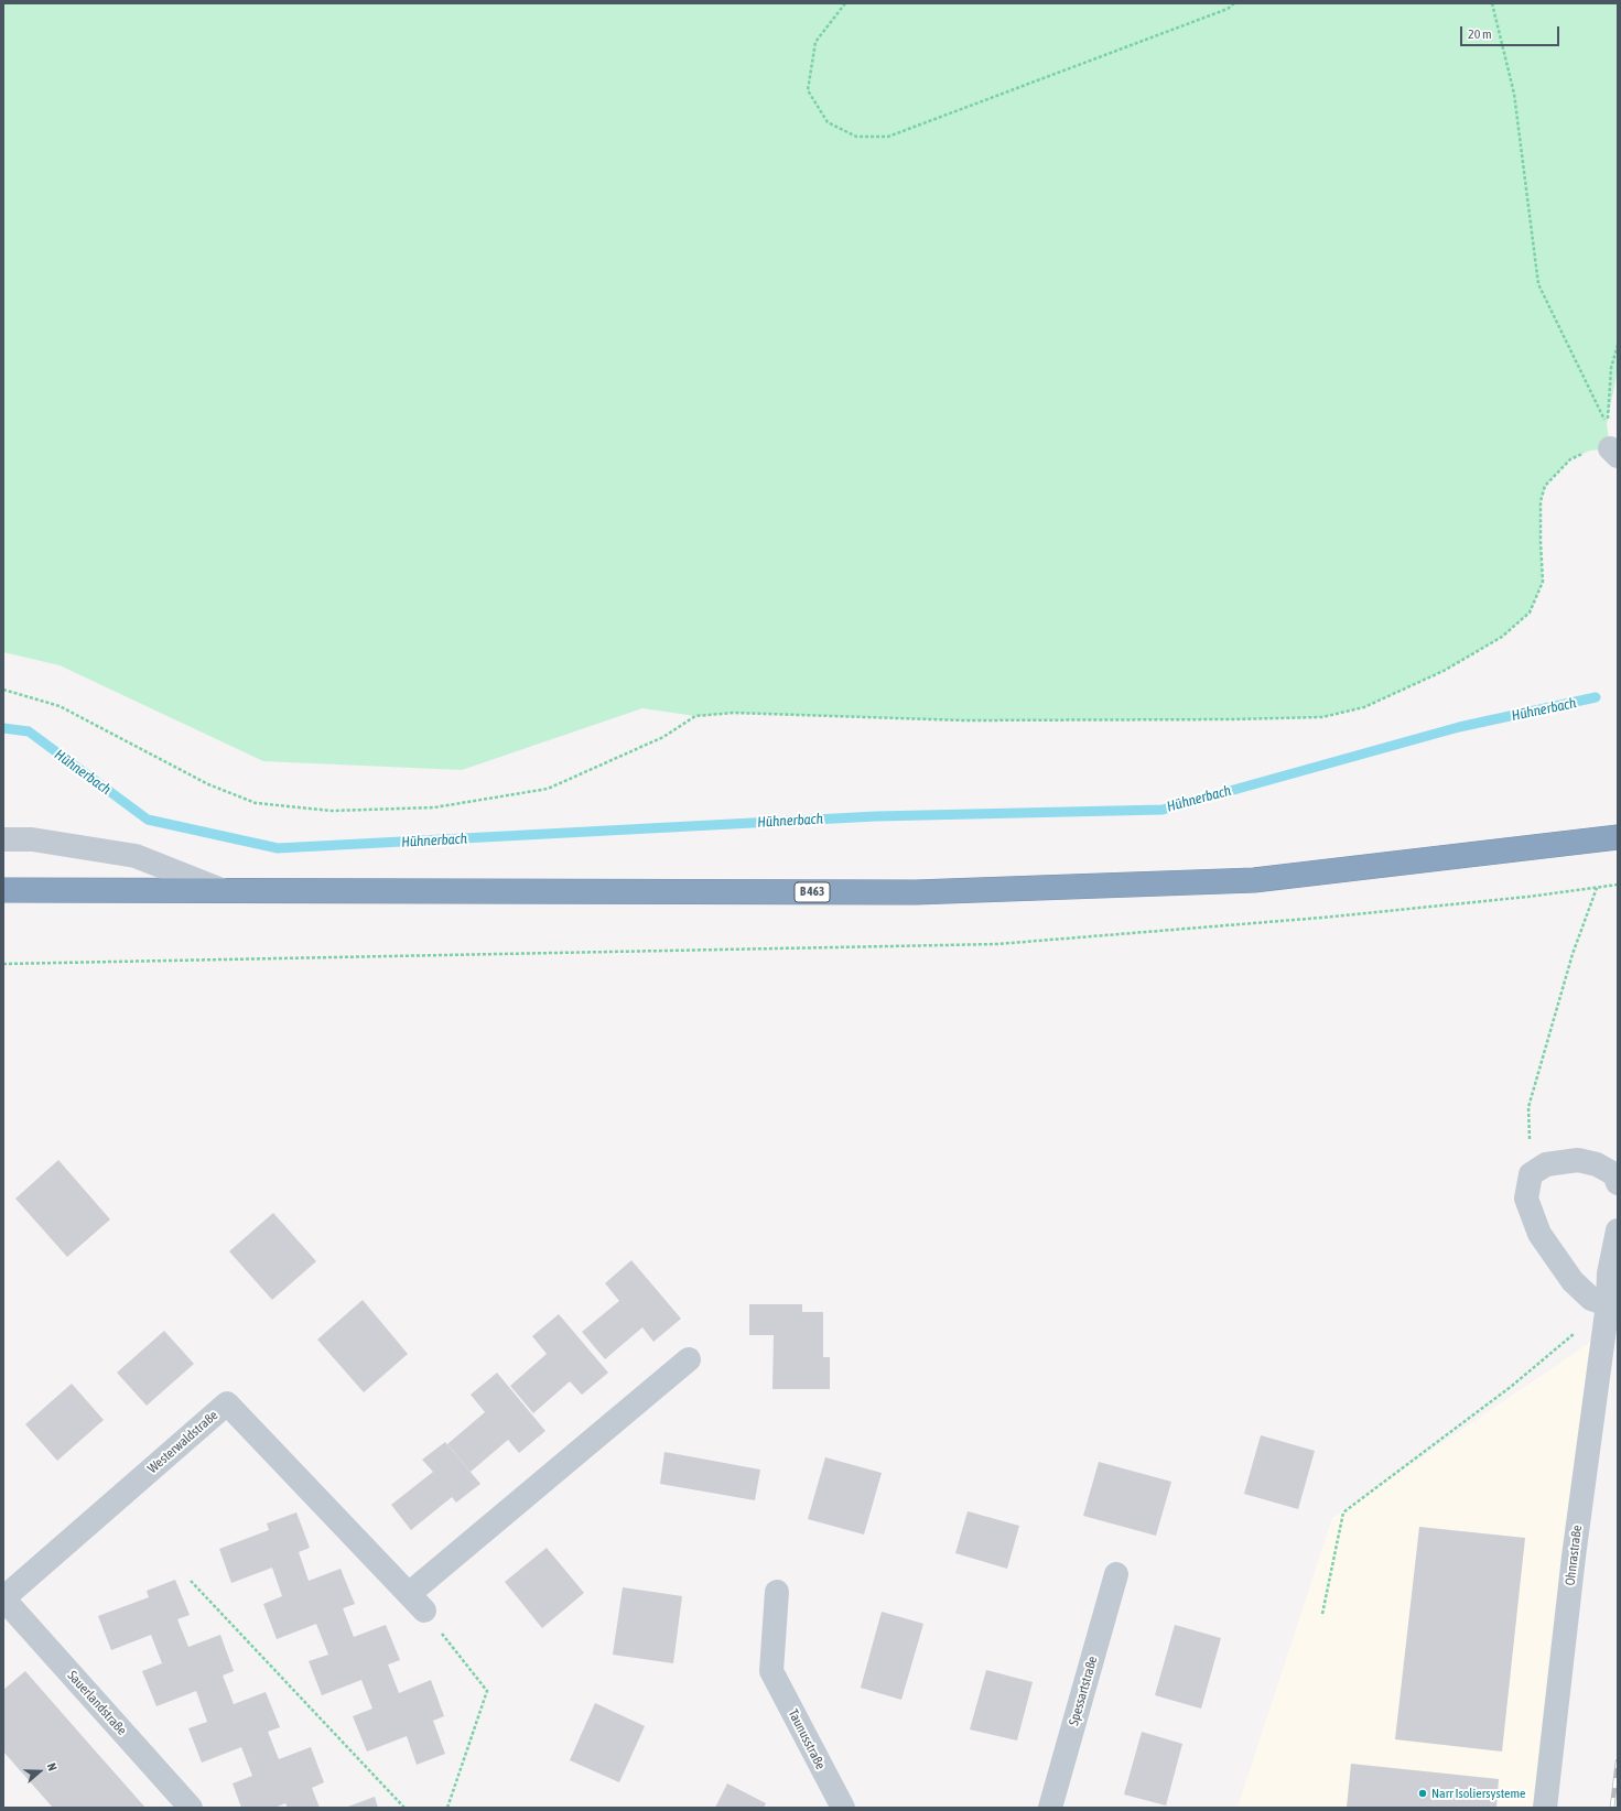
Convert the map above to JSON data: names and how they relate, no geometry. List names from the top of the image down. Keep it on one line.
{"streets":{"highway":["B 463"],"street":["Westerwaldstraße","Ohnrastraße","Spessartstraße","Sauerlandstraße","Taunusstraße"]},"crossings":[["Westerwaldstraße","Sauerlandstraße"]],"water":["Hühnerbach"],"places":["Narr Isoliersysteme"],"scale_bar":"20 m","north":"right"}
